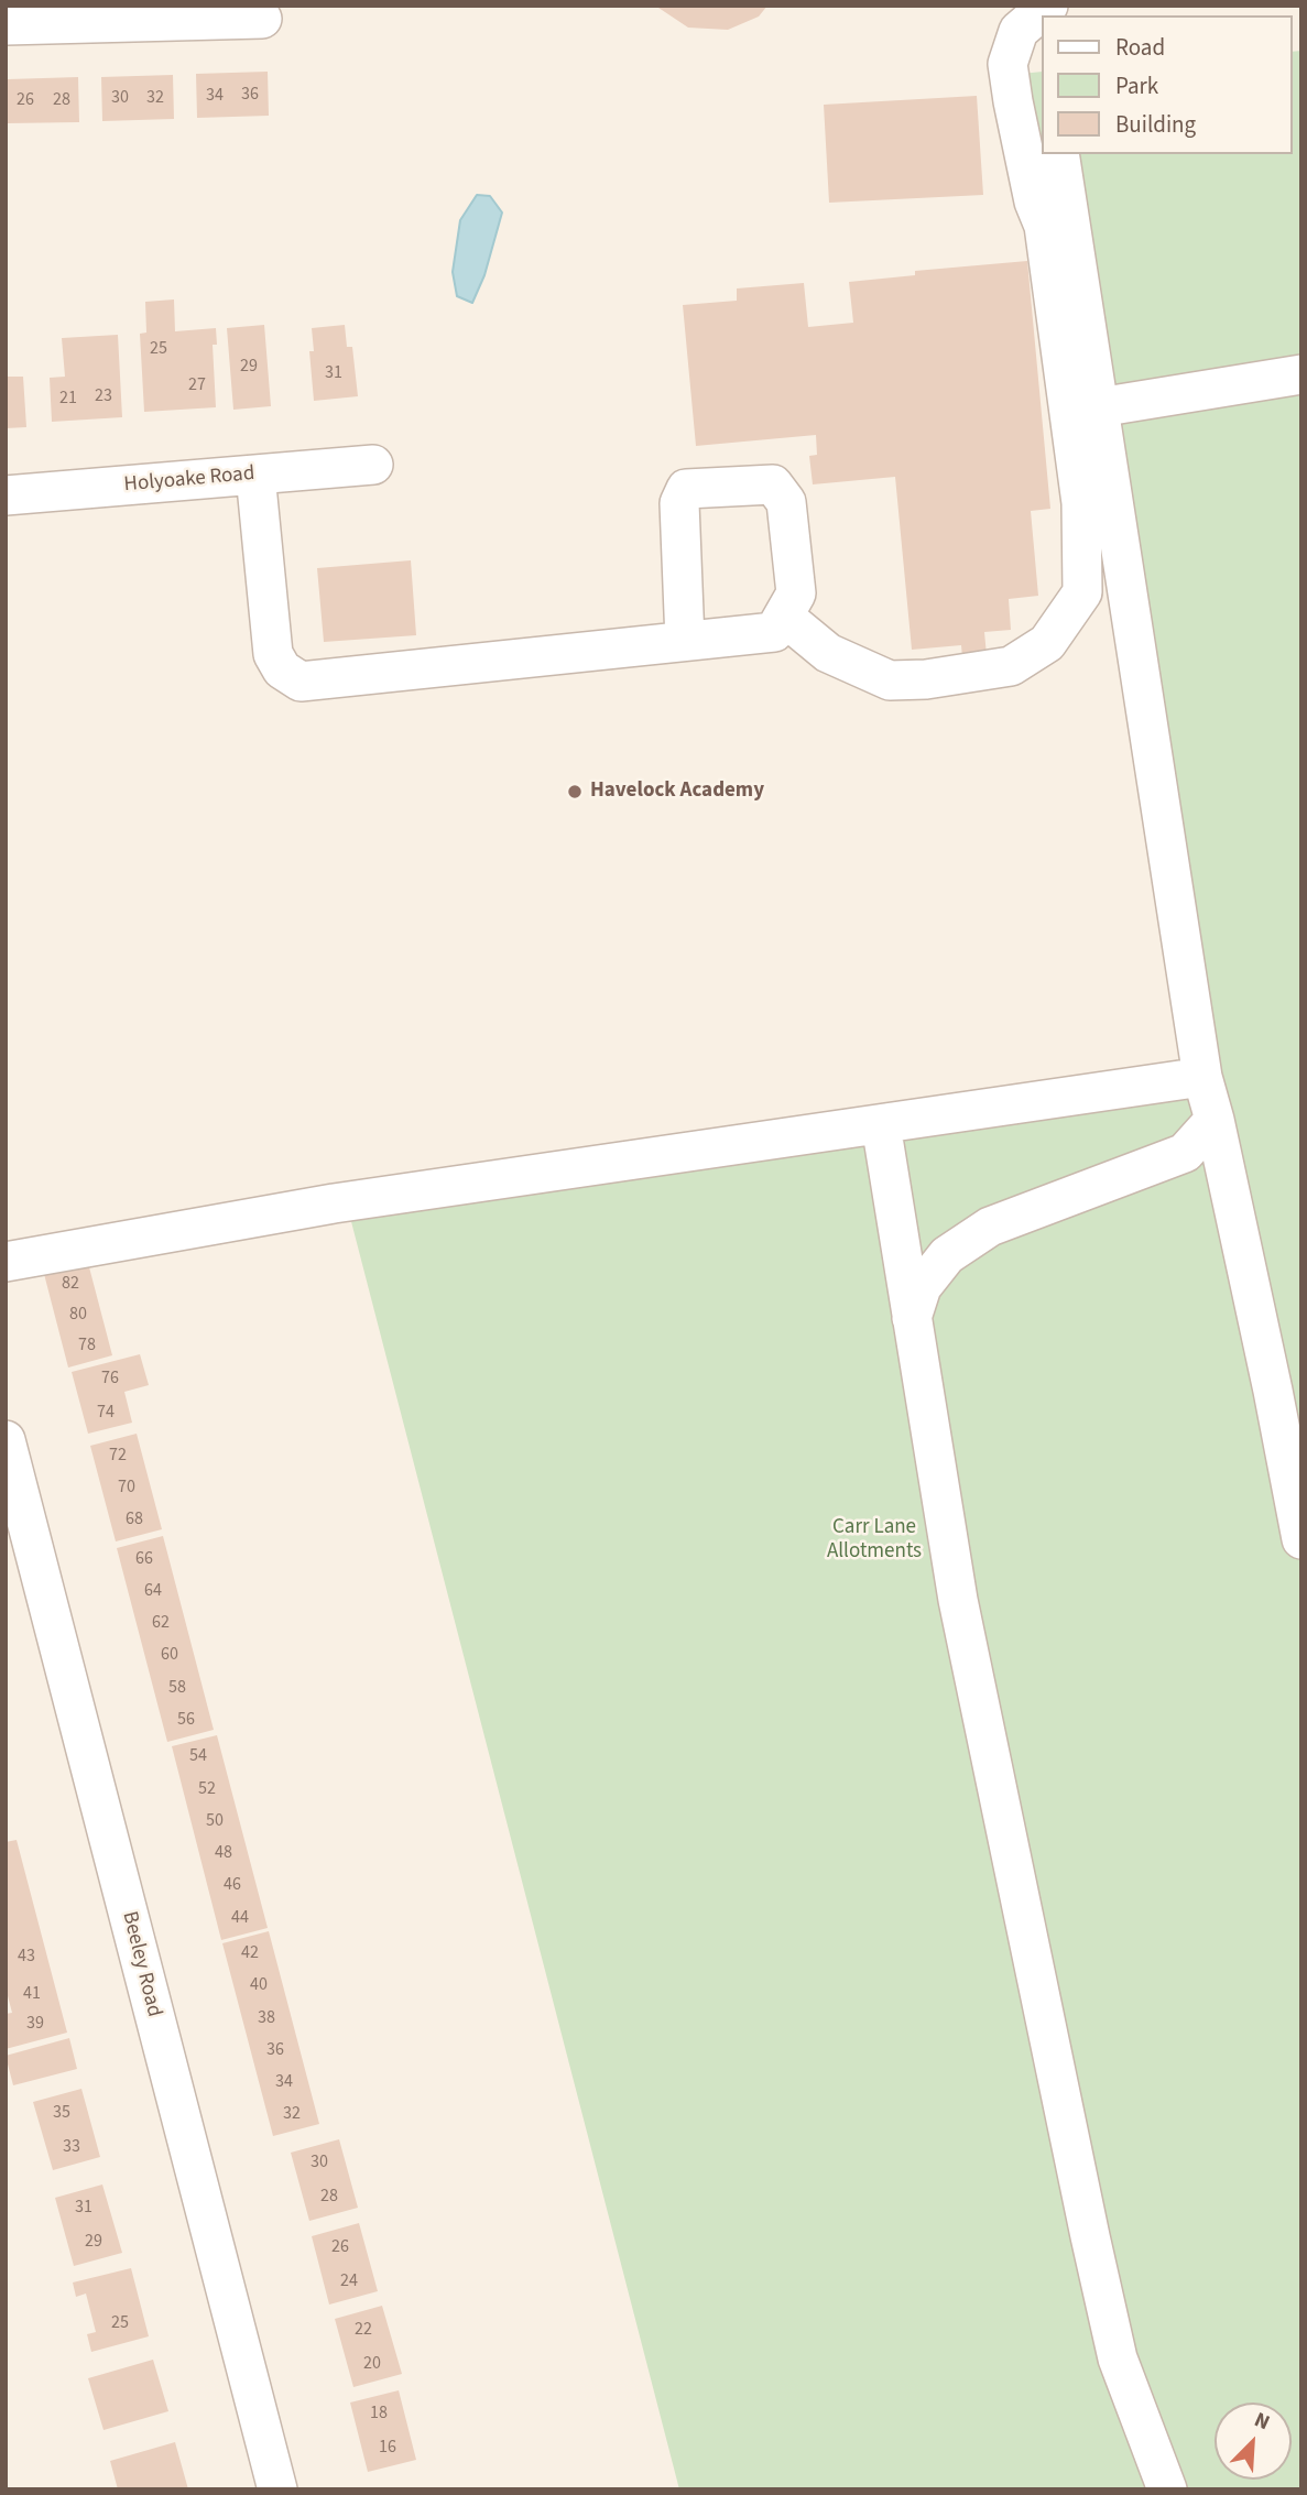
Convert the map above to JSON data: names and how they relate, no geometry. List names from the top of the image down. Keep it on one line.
{"streets":{"street":["Holyoake Road","Beeley Road"]},"parks":["Carr Lane Allotments"],"places":["Havelock Academy"],"house_numbers":["36","34","30","32","26","28","25","29","31","27","23","21","82","80","78","76","74","72","70","68","66","64","62","60","58","56","54","52","50","48","46","44","42","43","40","41","38","39","36","34","35","32","33","30","28","31","29","26","24","25","22","20","18","16"],"legend":["Road","Park","Building"],"north":"top right"}
